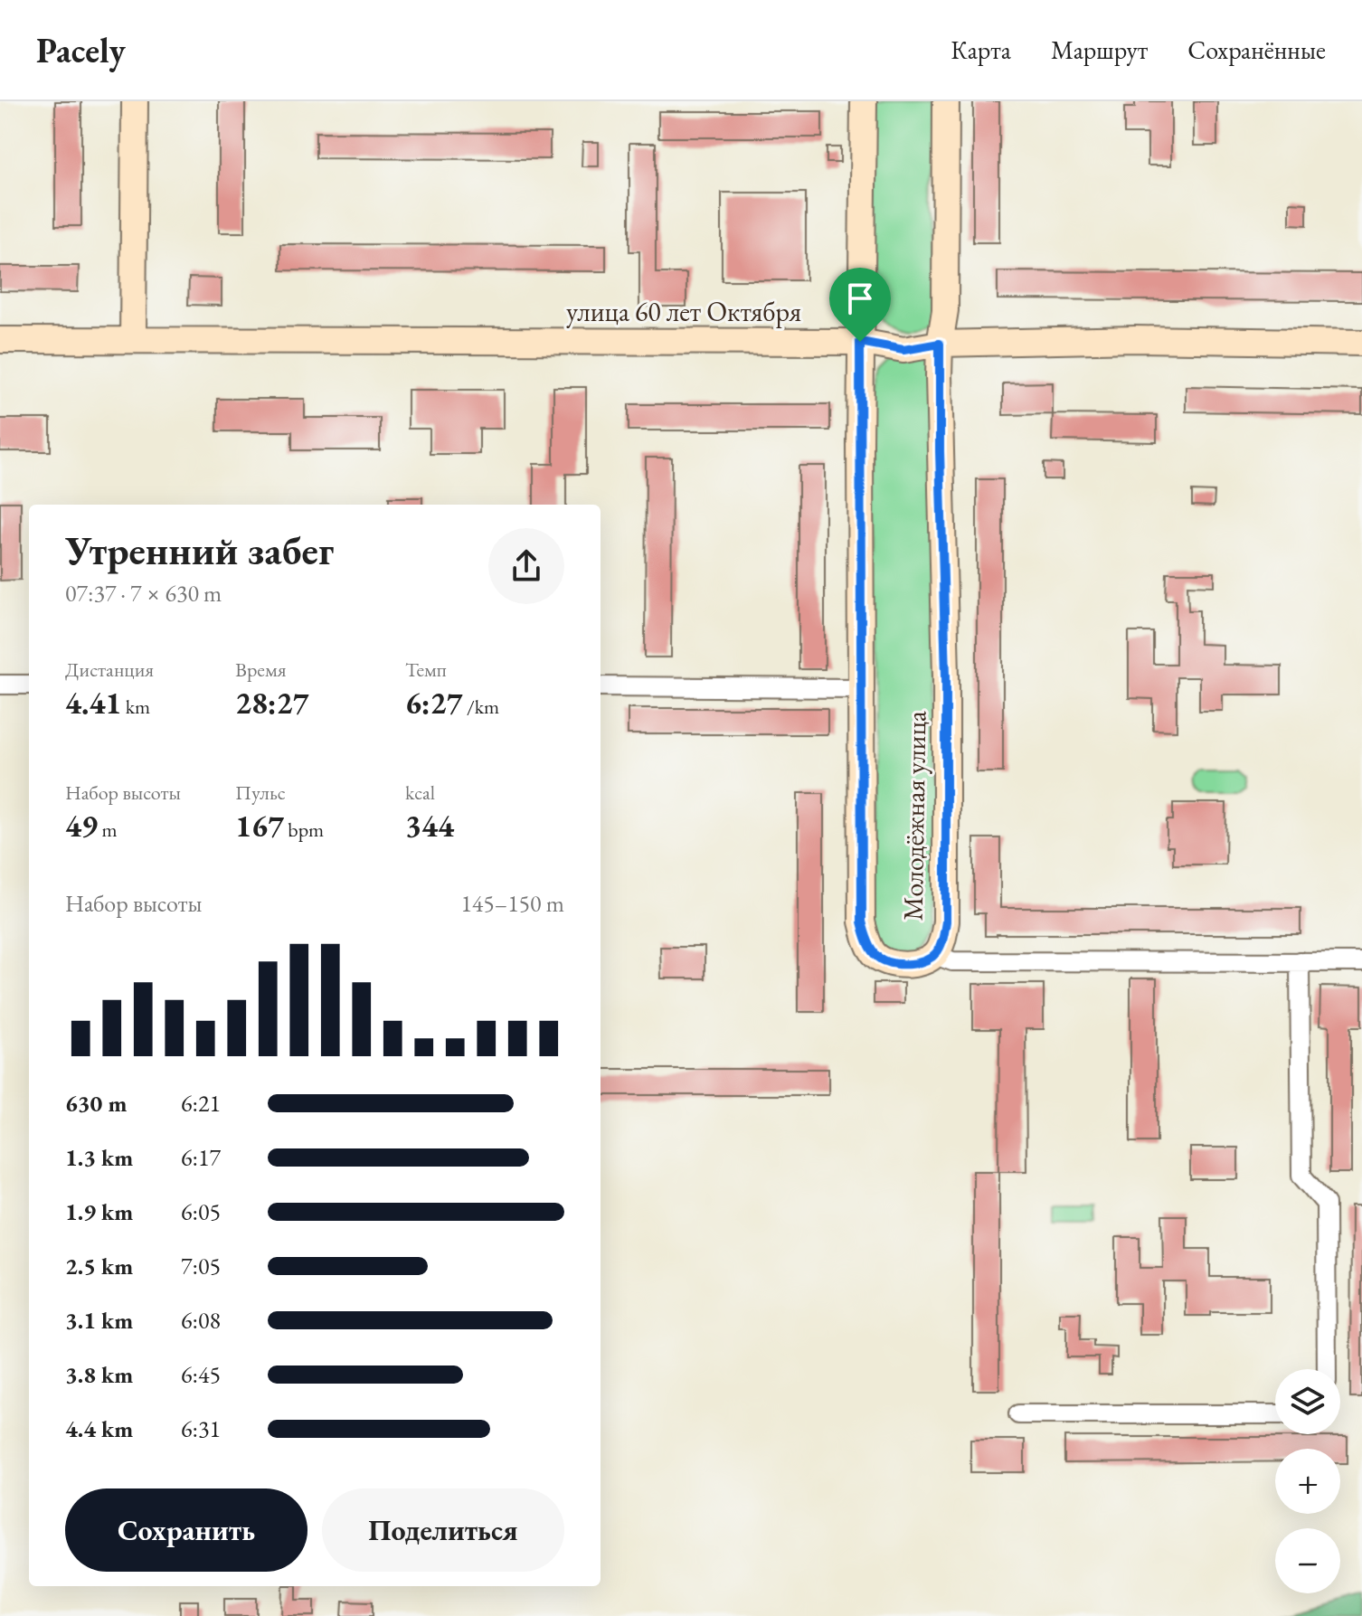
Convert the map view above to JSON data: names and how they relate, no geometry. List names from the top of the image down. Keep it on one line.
{"streets":{"main road":["улица 60 лет Октября","Молодёжная улица"]},"crossings":[["улица 60 лет Октября","Молодёжная улица"]],"page":{"header":"Pacely","nav":["Карта","Маршрут","Сохранённые"],"heading":["Утренний забег","07:37 · 7 × 630 m"],"stats":[["Дистанция","4.41 km"],["Время","28:27"],["Темп","6:27 /km"],["Набор высоты","49 m"],["Пульс","167 bpm"],["kcal","344"]],"chart":["Набор высоты","145–150 m"],"list":[{"name":"630 m","note":"6:21"},{"name":"1.3 km","note":"6:17"},{"name":"1.9 km","note":"6:05"},{"name":"2.5 km","note":"7:05"},{"name":"3.1 km","note":"6:08"},{"name":"3.8 km","note":"6:45"},{"name":"4.4 km","note":"6:31"}],"map_buttons":["+","−"],"buttons":["Сохранить","Поделиться"]}}
